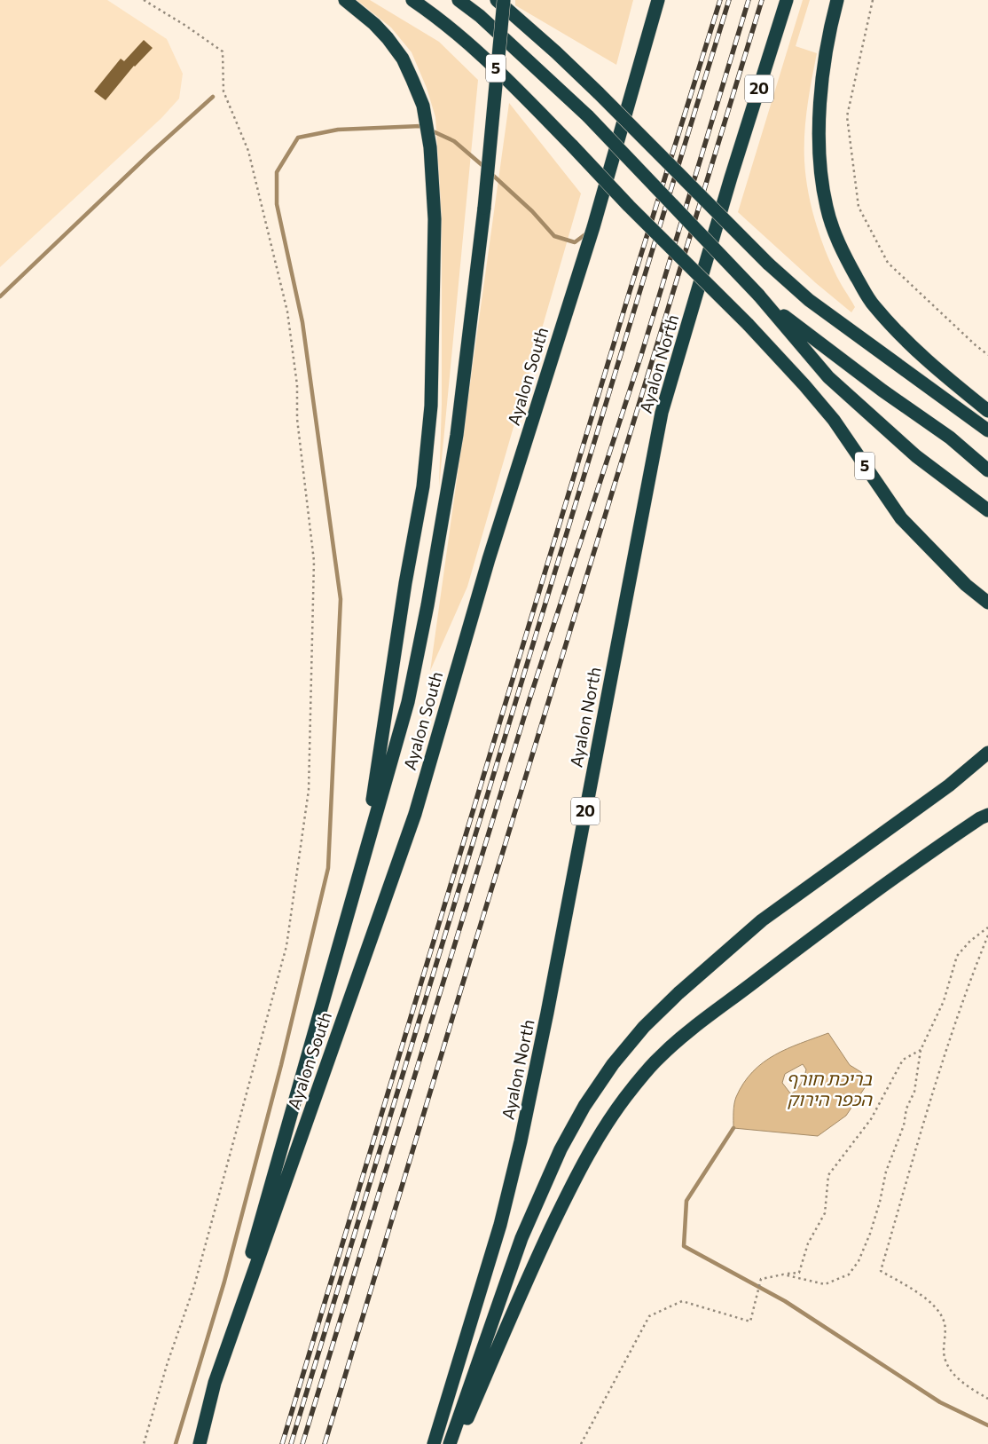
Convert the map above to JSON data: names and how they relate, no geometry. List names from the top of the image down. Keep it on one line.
{"streets":{"highway":["5","20","Ayalon North","Ayalon South"]},"water":["בריכת חורף הכפר הירוק"]}
